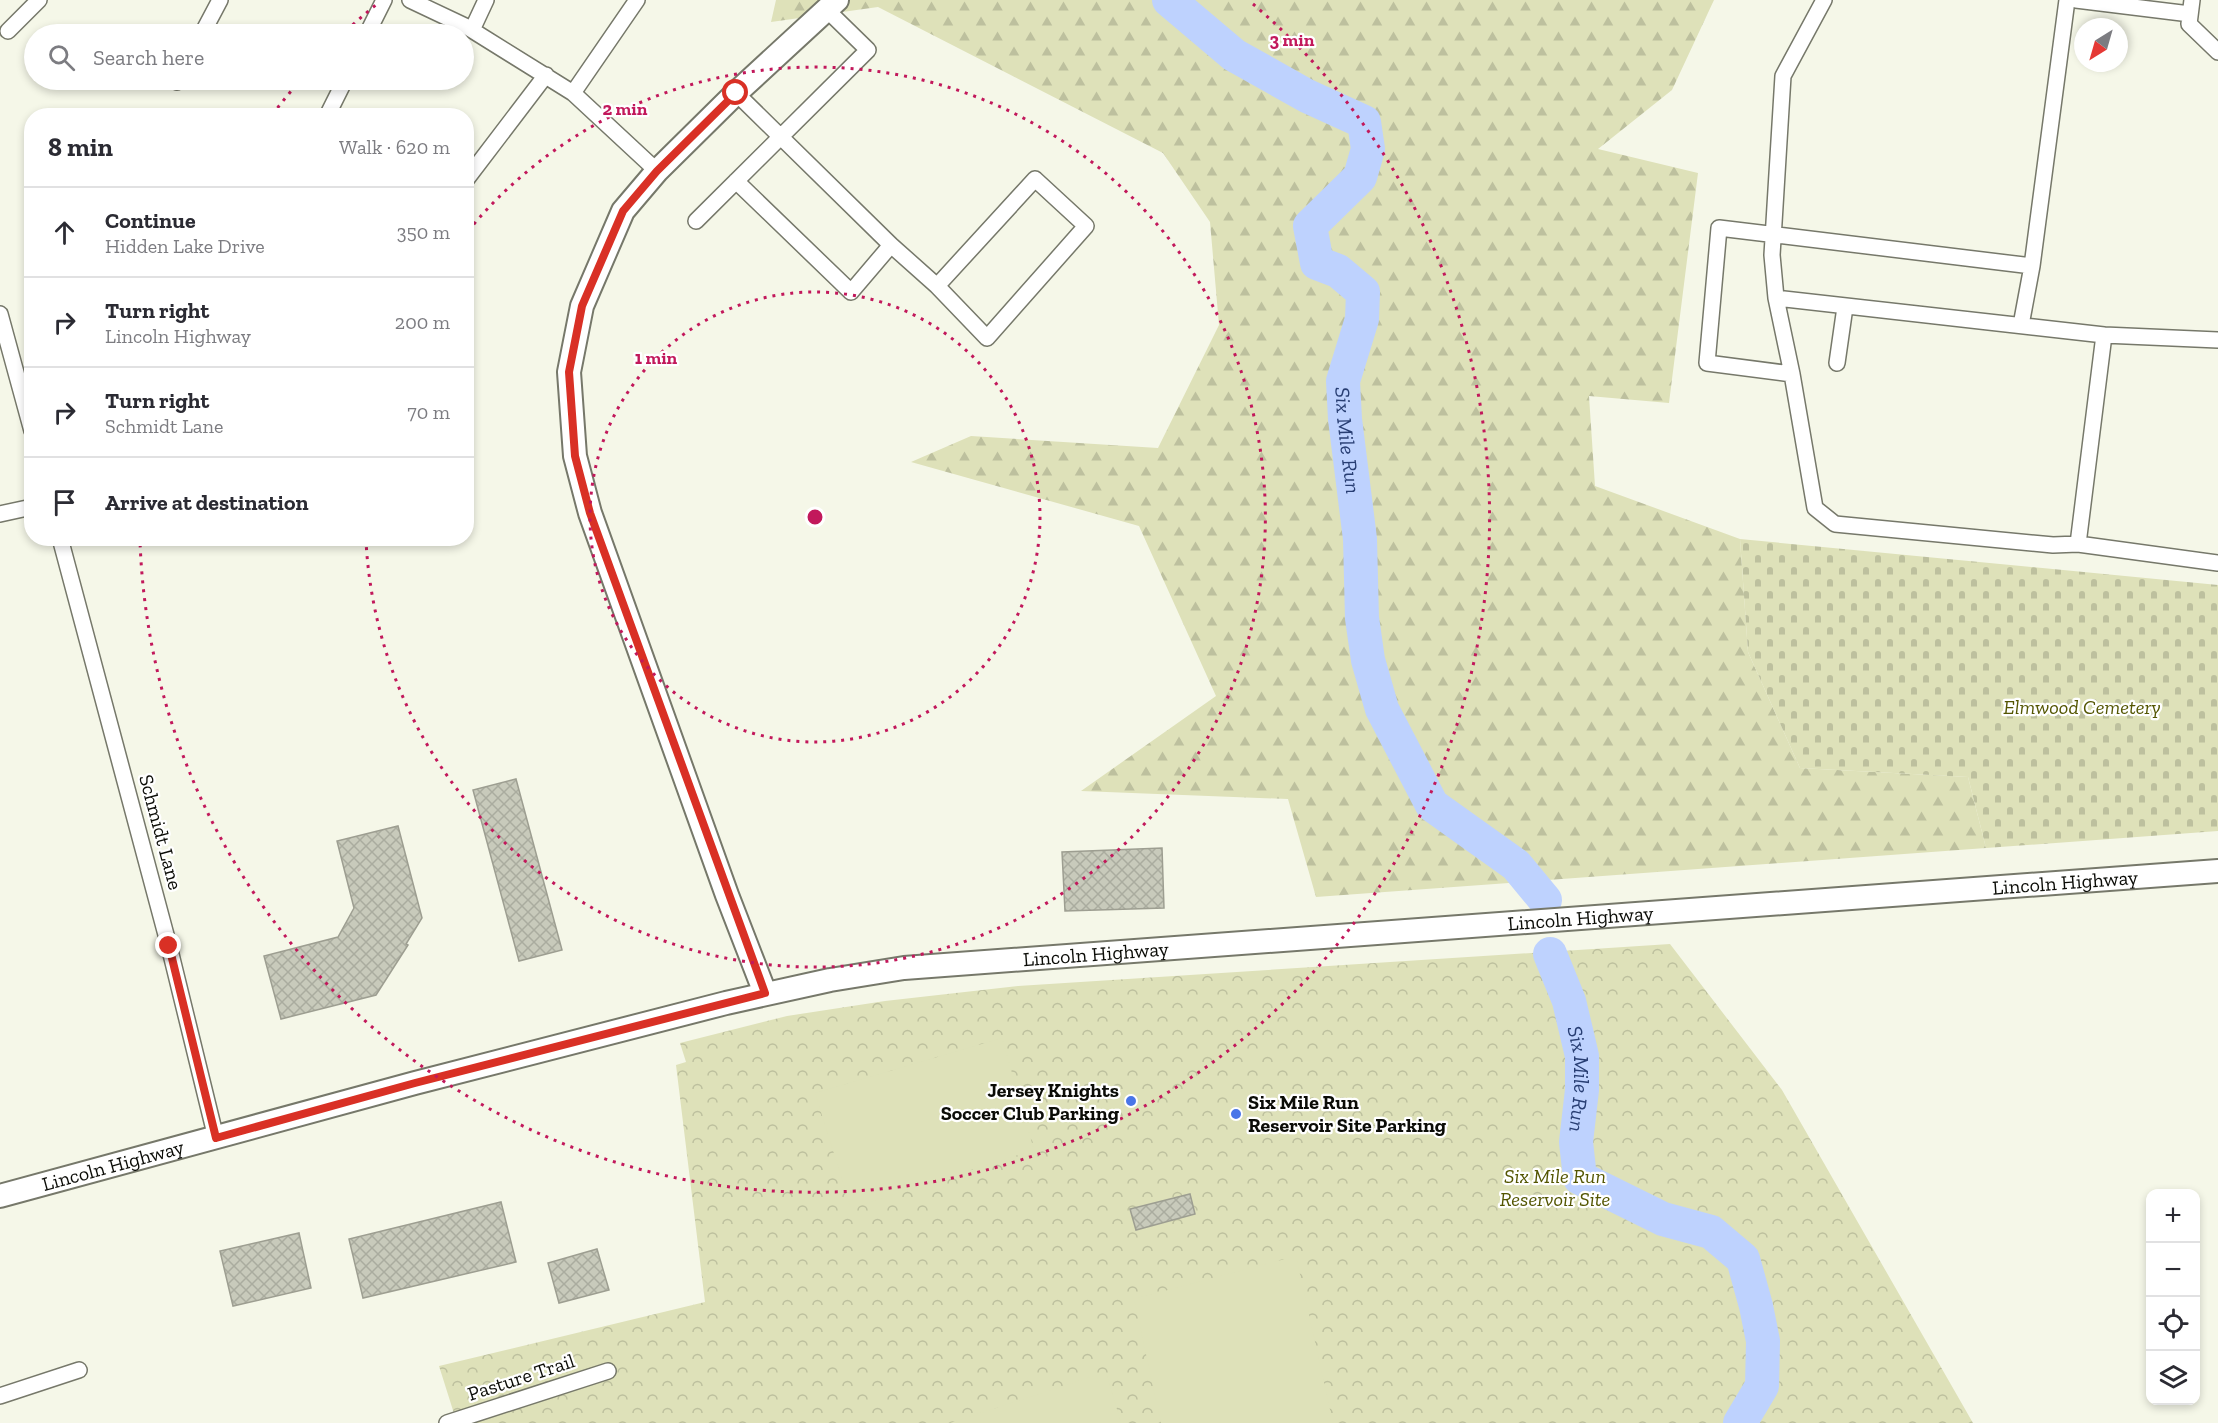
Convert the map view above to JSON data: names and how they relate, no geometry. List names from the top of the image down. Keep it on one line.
{"streets":{"main road":["Lincoln Highway"],"street":["Schmidt Lane","Pasture Trail"]},"crossings":[["Schmidt Lane","Lincoln Highway"]],"water":["Six Mile Run"],"parks":["Elmwood Cemetery","Six Mile Run Reservoir Site"],"places":["Jersey Knights Soccer Club Parking","Six Mile Run Reservoir Site Parking"],"north":"bottom left","page":{"search":"Search here","heading":["8 min","Walk · 620 m"],"list":[["Continue","Hidden Lake Drive","350 m"],["Turn right","Lincoln Highway","200 m"],["Turn right","Schmidt Lane","70 m"],"Arrive at destination"],"map_buttons":["+","−"]},"rings":["3 min","2 min","1 min"]}
